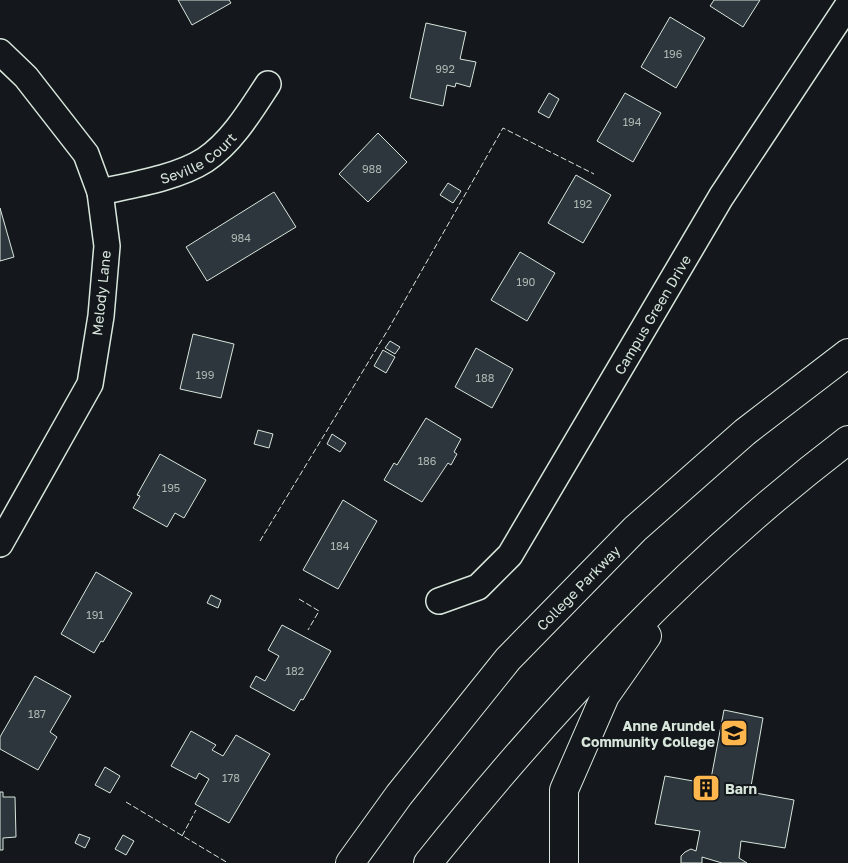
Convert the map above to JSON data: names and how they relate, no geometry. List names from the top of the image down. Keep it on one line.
{"streets":{"main road":["College Parkway"],"street":["Seville Court","Melody Lane","Campus Green Drive"]},"crossings":[["Seville Court","Melody Lane"]],"places":{"school or university":["Anne Arundel Community College"],"building":["Barn"]},"house_numbers":["196","992","194","988","192","984","190","199","188","186","195","184","191","182","187","178"]}
